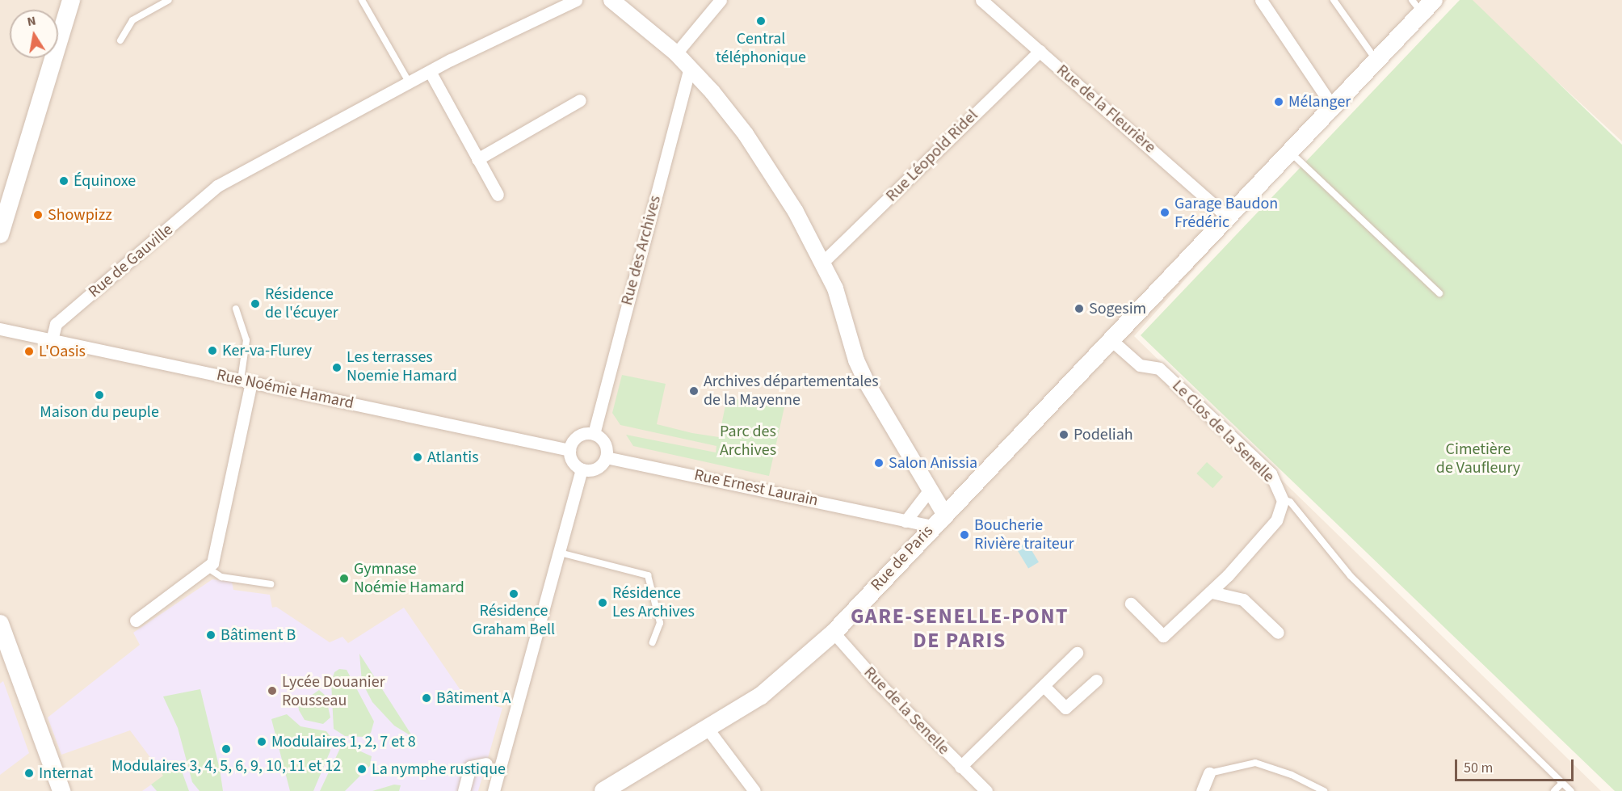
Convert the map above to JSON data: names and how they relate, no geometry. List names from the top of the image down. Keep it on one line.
{"streets":{"main road":["Rue de Paris"],"street":["Rue de la Fleurière","Rue Léopold Ridel","Rue des Archives","Rue de Gauville","Rue Noémie Hamard","Le Clos de la Senelle","Rue Ernest Laurain","Rue de la Senelle"]},"crossings":[["Rue de la Fleurière","Rue Léopold Ridel"],["Rue de la Fleurière","Rue de Paris"],["Rue des Archives","Rue Noémie Hamard"],["Rue des Archives","Rue Ernest Laurain"],["Rue de Gauville","Rue Noémie Hamard"],["Rue Noémie Hamard","Rue Ernest Laurain"],["Le Clos de la Senelle","Rue de Paris"],["Rue Ernest Laurain","Rue de Paris"],["Rue de Paris","Rue de la Senelle"]],"districts":["GARE-SENELLE-PONT DE PARIS"],"parks":["Parc des Archives","Cimetière de Vaufleury"],"places":["Central téléphonique","Mélanger","Équinoxe","Garage Baudon Frédéric","Showpizz","Résidence de l'écuyer","Sogesim","Ker-va-Flurey","L'Oasis","Les terrasses Noemie Hamard","Archives départementales de la Mayenne","Maison du peuple","Podeliah","Atlantis","Salon Anissia","Boucherie Rivière traiteur","Gymnase Noémie Hamard","Résidence Graham Bell","Résidence Les Archives","Bâtiment B","Lycée Douanier Rousseau","Bâtiment A","Modulaires 1, 2, 7 et 8","Modulaires 3, 4, 5, 6, 9, 10, 11 et 12","La nymphe rustique","Internat"],"scale_bar":"50 m","north":"top"}
